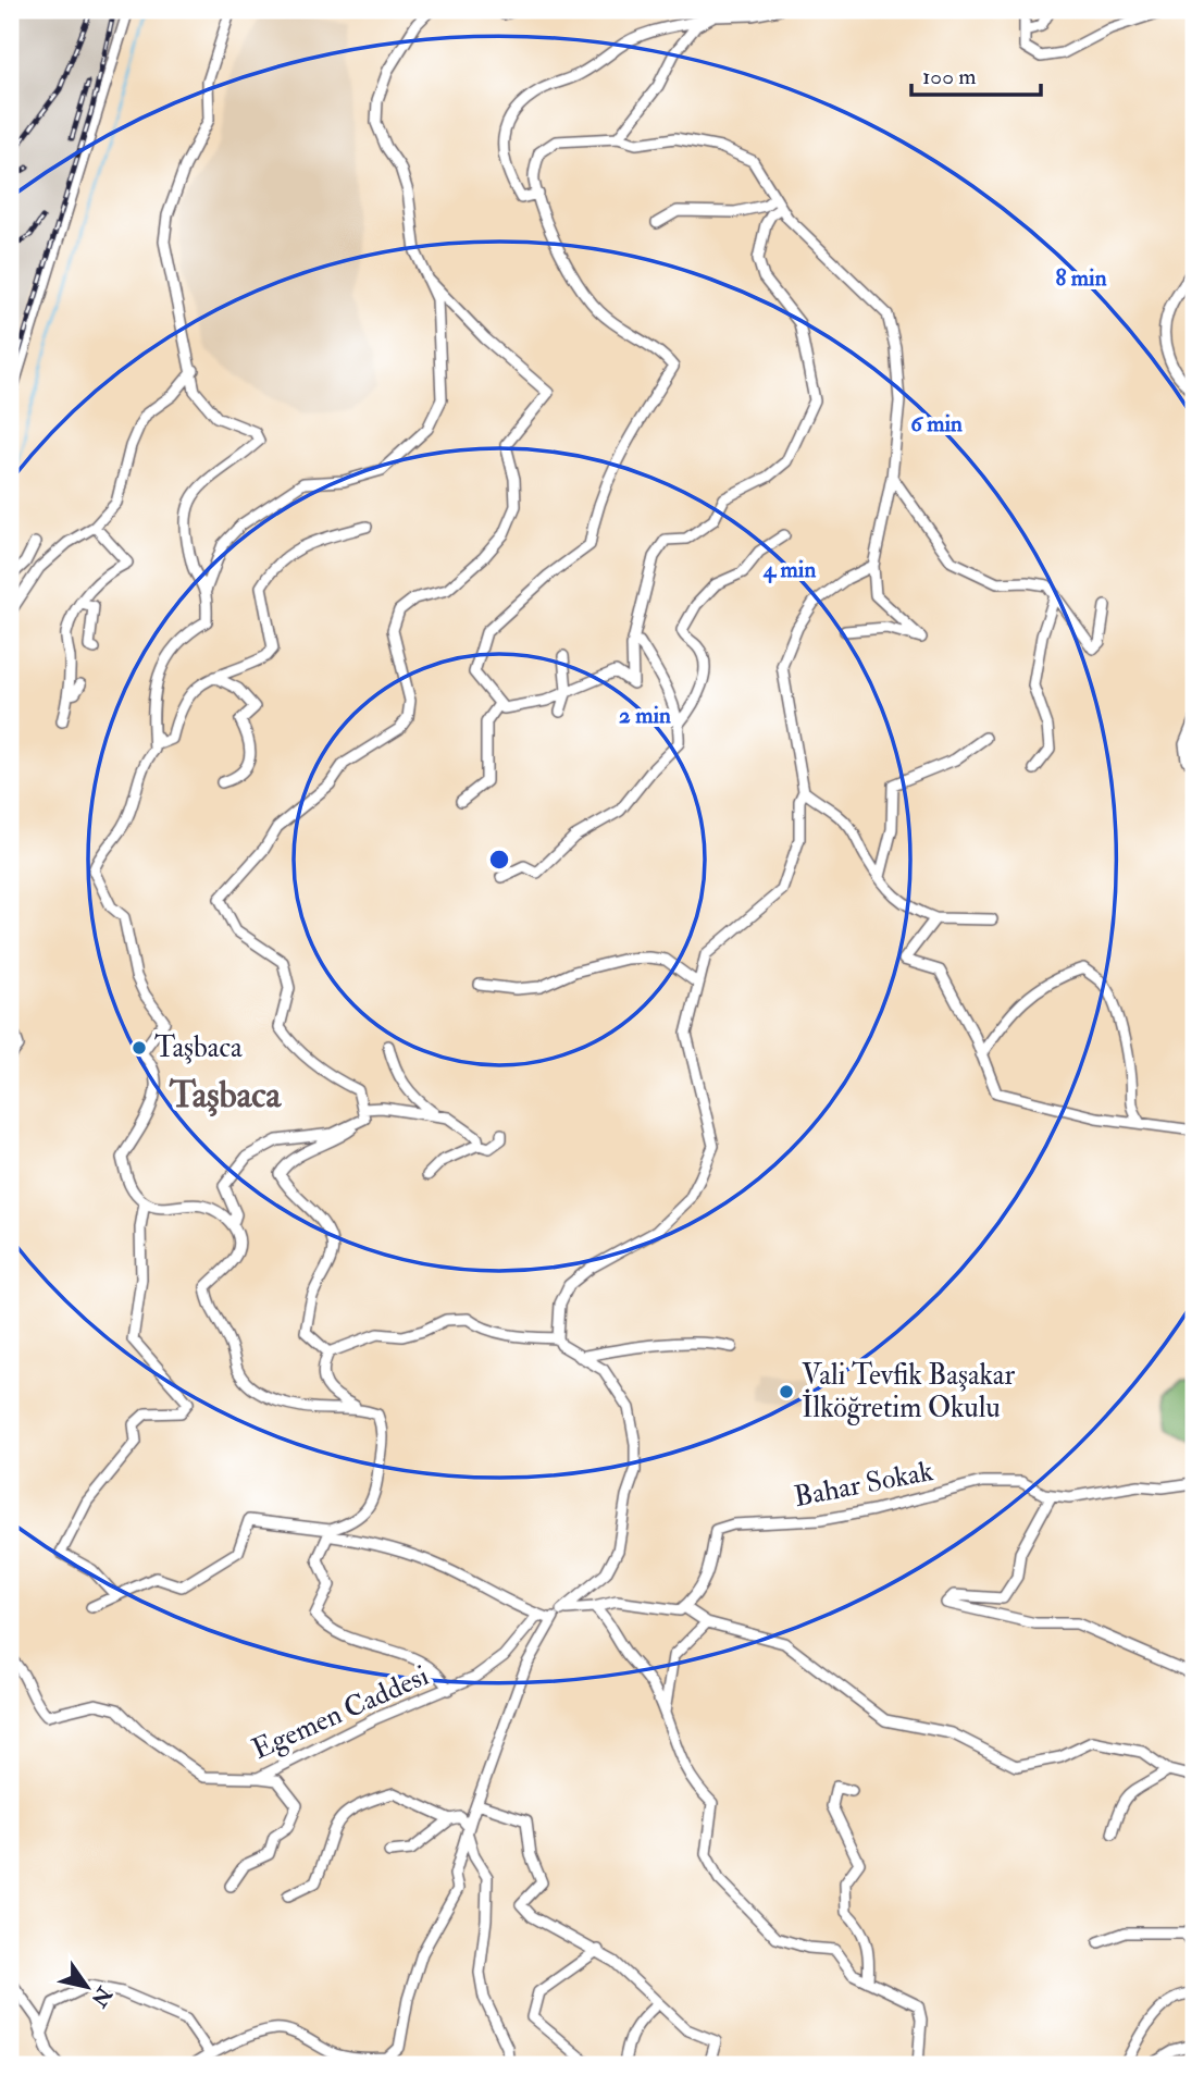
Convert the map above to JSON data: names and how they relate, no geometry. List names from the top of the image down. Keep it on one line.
{"streets":{"street":["Bahar Sokak","Egemen Caddesi"]},"districts":["Taşbaca"],"places":["Taşbaca","Vali Tevfik Başakar İlköğretim Okulu"],"scale_bar":"100 m","north":"bottom right","rings":["8 min","6 min","4 min","2 min"]}
